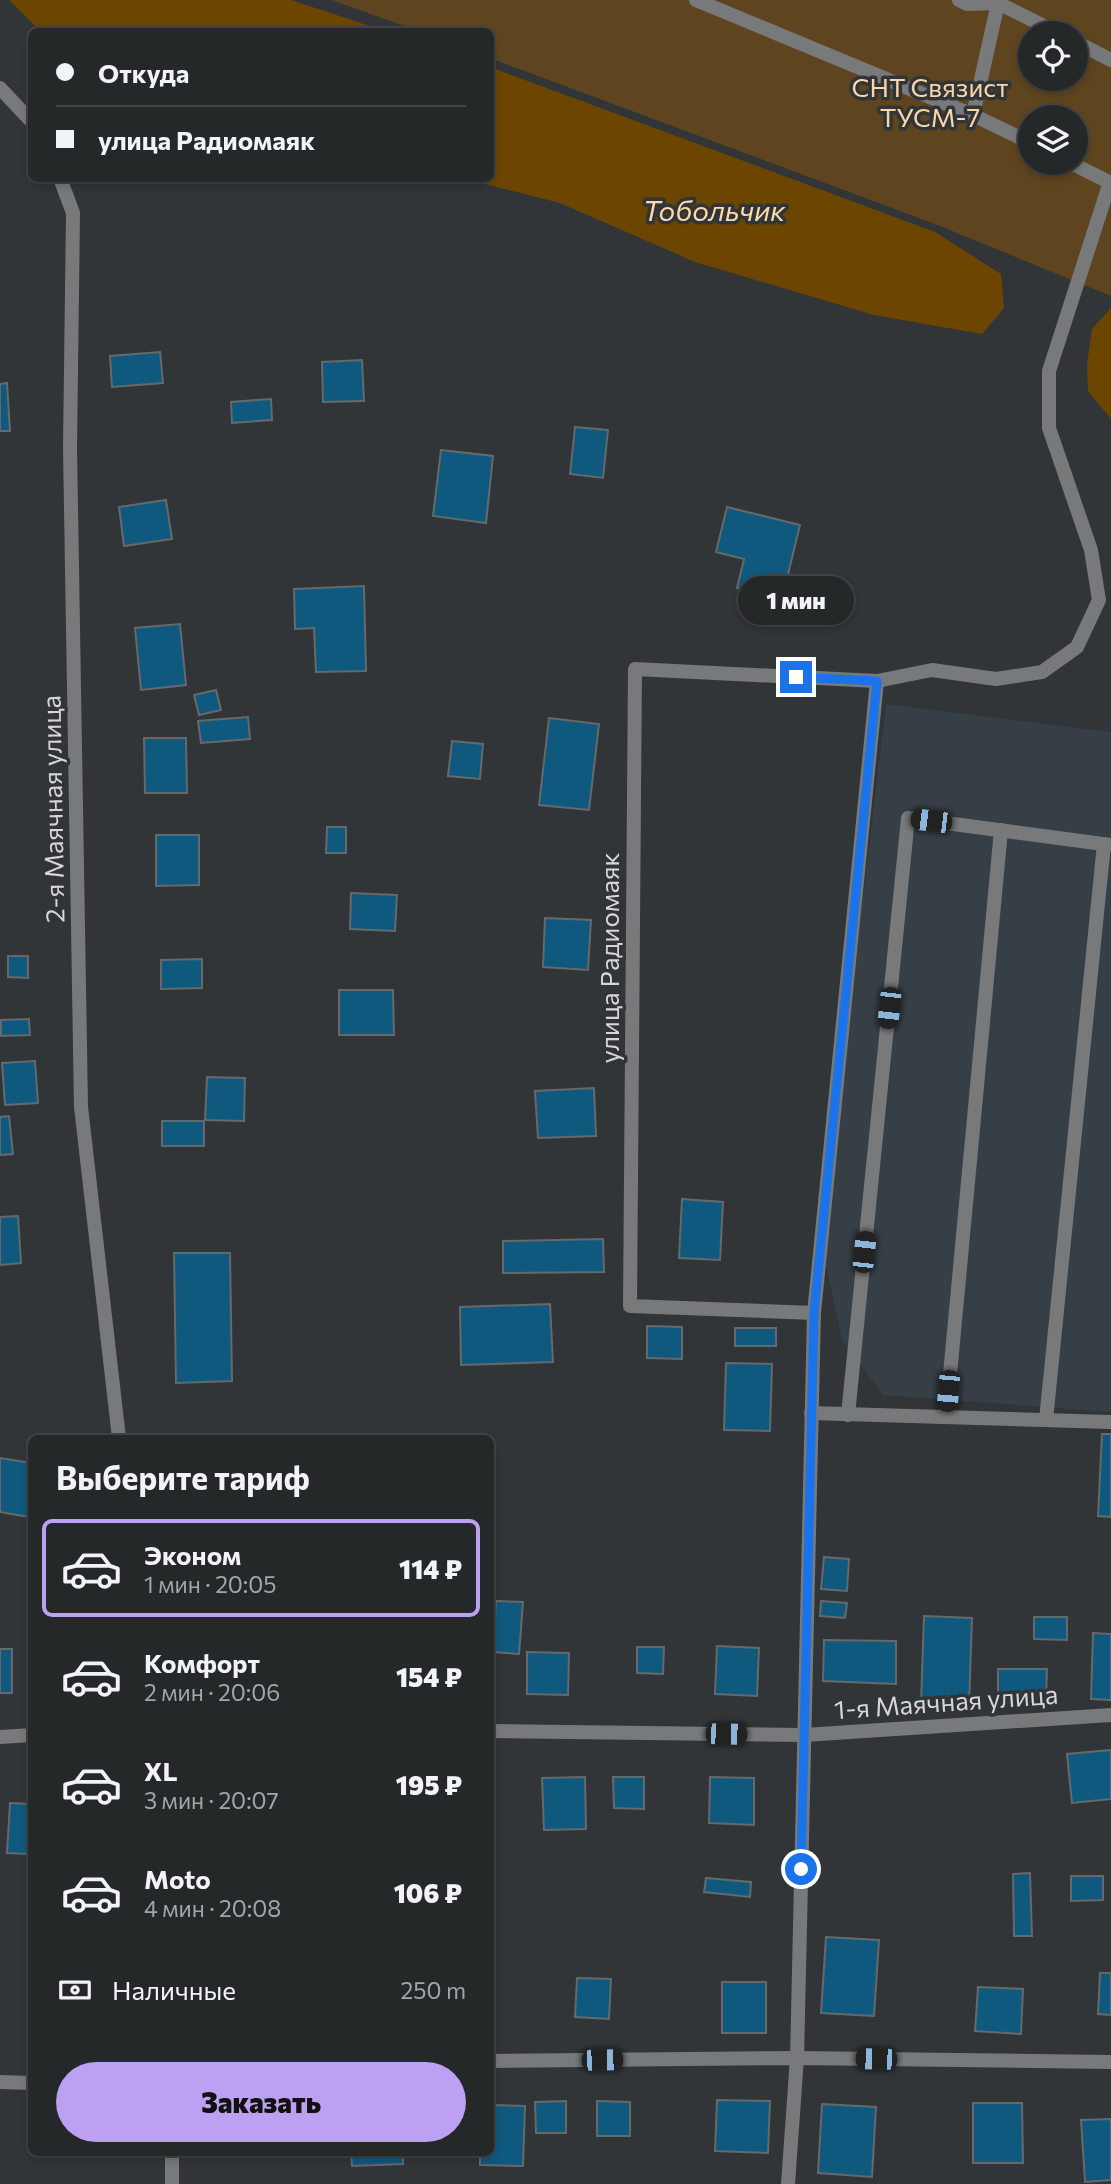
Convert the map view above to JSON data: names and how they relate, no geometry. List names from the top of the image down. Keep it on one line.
{"streets":{"street":["2-я Маячная улица","улица Радиомаяк","1-я Маячная улица"]},"water":["Тобольчик"],"parks":["СНТ Связист ТУСМ-7"],"page":{"banner":["Откуда","улица Радиомаяк"],"bubble":"1 мин","heading":"Выберите тариф","list":[{"name":"Эконом","note":"1 мин · 20:05","value":"114 ₽"},{"name":"Комфорт","note":"2 мин · 20:06","value":"154 ₽"},{"name":"XL","note":"3 мин · 20:07","value":"195 ₽"},{"name":"Moto","note":"4 мин · 20:08","value":"106 ₽"}],"pay":["Наличные","250 m"],"buttons":"Заказать"}}
